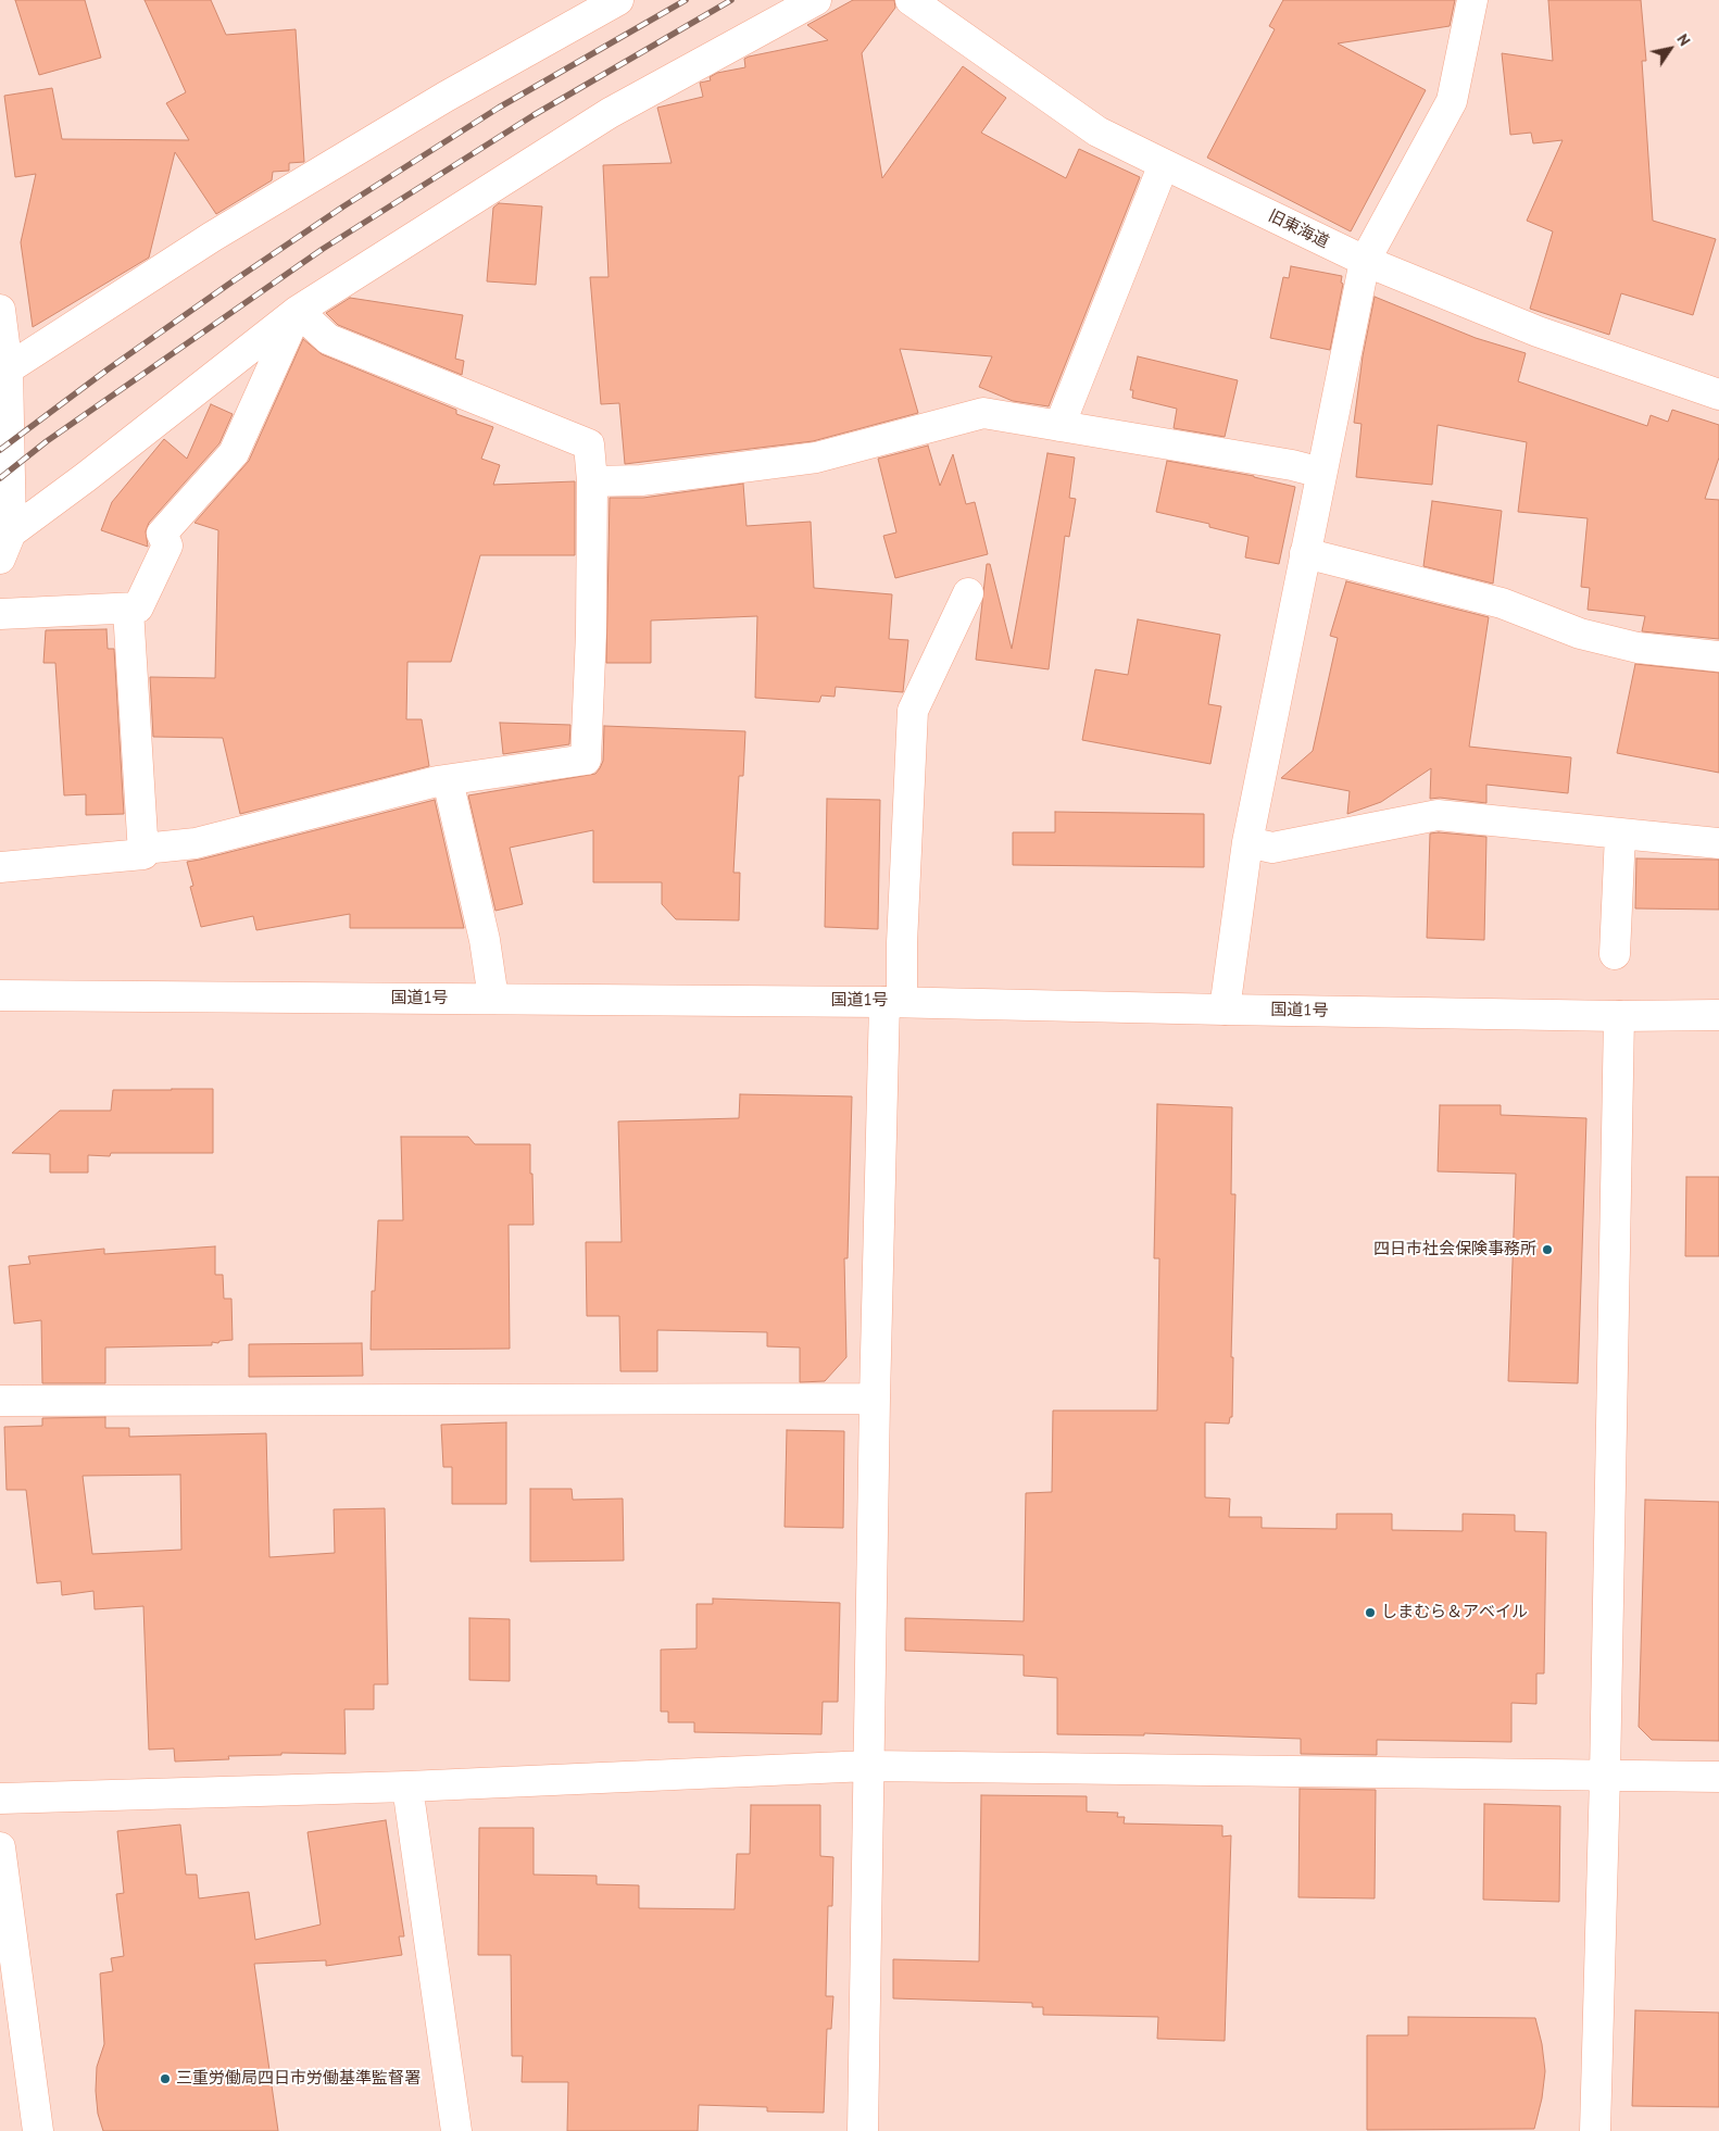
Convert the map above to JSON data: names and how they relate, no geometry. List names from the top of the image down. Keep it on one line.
{"streets":{"main road":["旧東海道","国道1号"]},"places":["四日市社会保険事務所","しまむら＆アベイル","三重労働局四日市労働基準監督署"],"north":"top right"}
